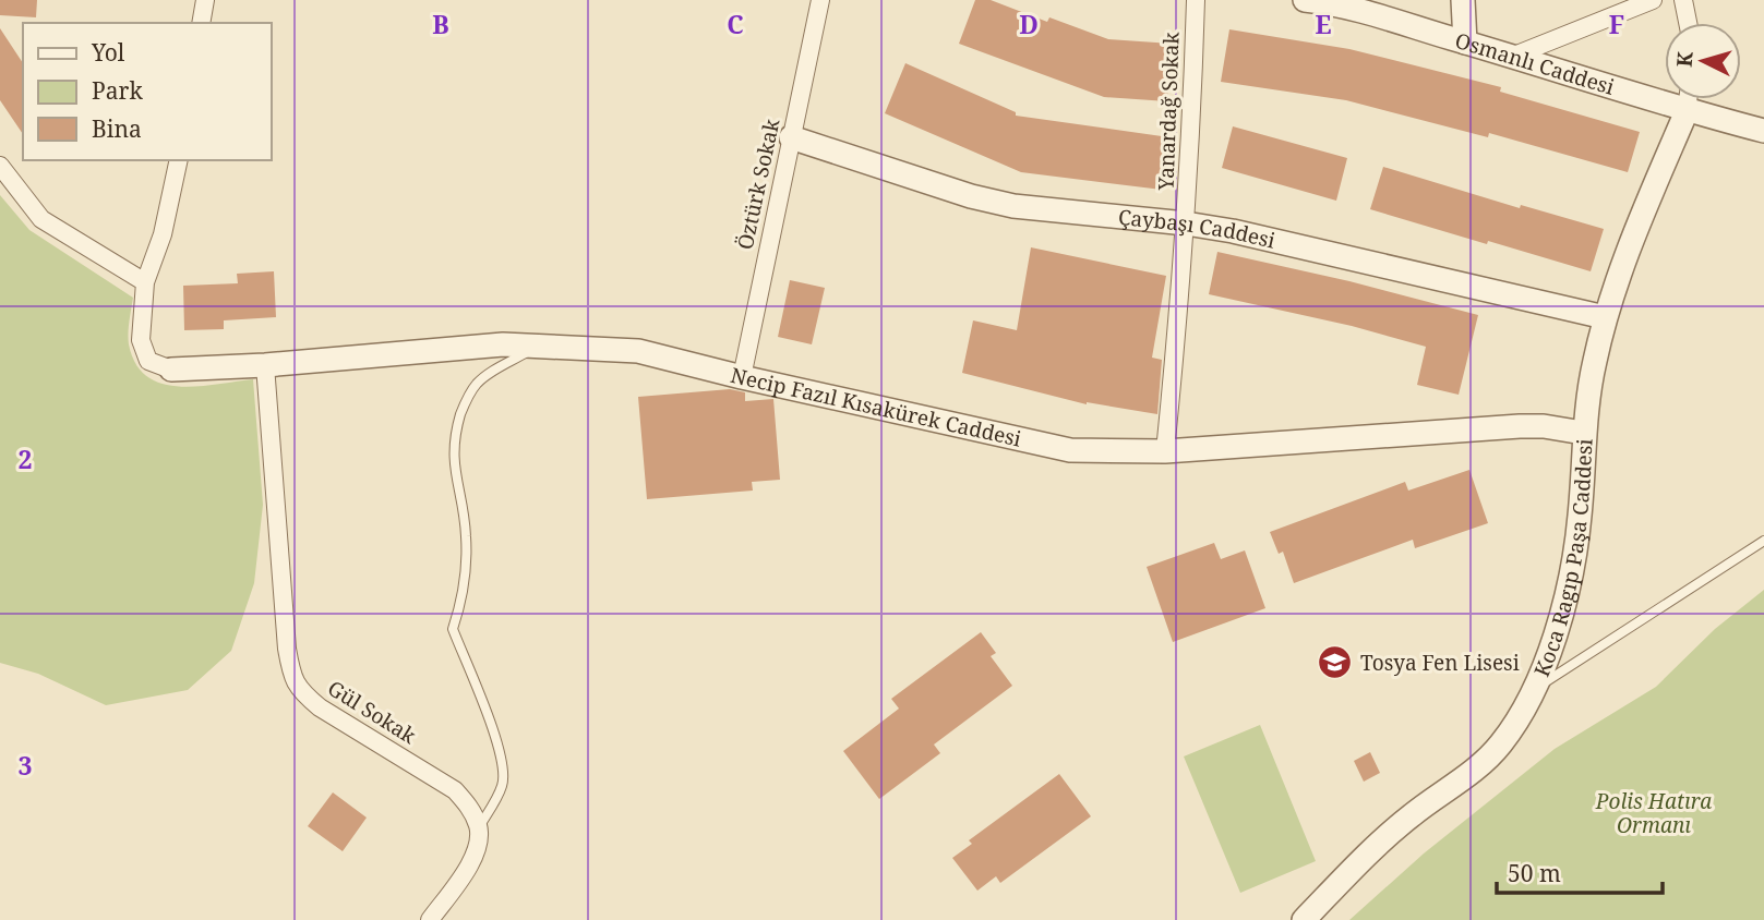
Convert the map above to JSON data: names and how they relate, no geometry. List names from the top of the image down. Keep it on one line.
{"streets":{"street":["Osmanlı Caddesi","Yanardağ Sokak","Öztürk Sokak","Çaybaşı Caddesi","Necip Fazıl Kısakürek Caddesi","Koca Ragıp Paşa Caddesi","Gül Sokak"]},"crossings":[["Osmanlı Caddesi","Koca Ragıp Paşa Caddesi"],["Yanardağ Sokak","Çaybaşı Caddesi"],["Yanardağ Sokak","Necip Fazıl Kısakürek Caddesi"],["Öztürk Sokak","Çaybaşı Caddesi"],["Öztürk Sokak","Necip Fazıl Kısakürek Caddesi"],["Çaybaşı Caddesi","Koca Ragıp Paşa Caddesi"],["Necip Fazıl Kısakürek Caddesi","Koca Ragıp Paşa Caddesi"],["Necip Fazıl Kısakürek Caddesi","Gül Sokak"]],"parks":["Polis Hatıra Ormanı"],"places":{"school or university":["Tosya Fen Lisesi"]},"legend":["Yol","Park","Bina"],"scale_bar":"50 m","north":"left","grid":{"columns":["B","C","D","E","F"],"rows":["2","3"]}}
